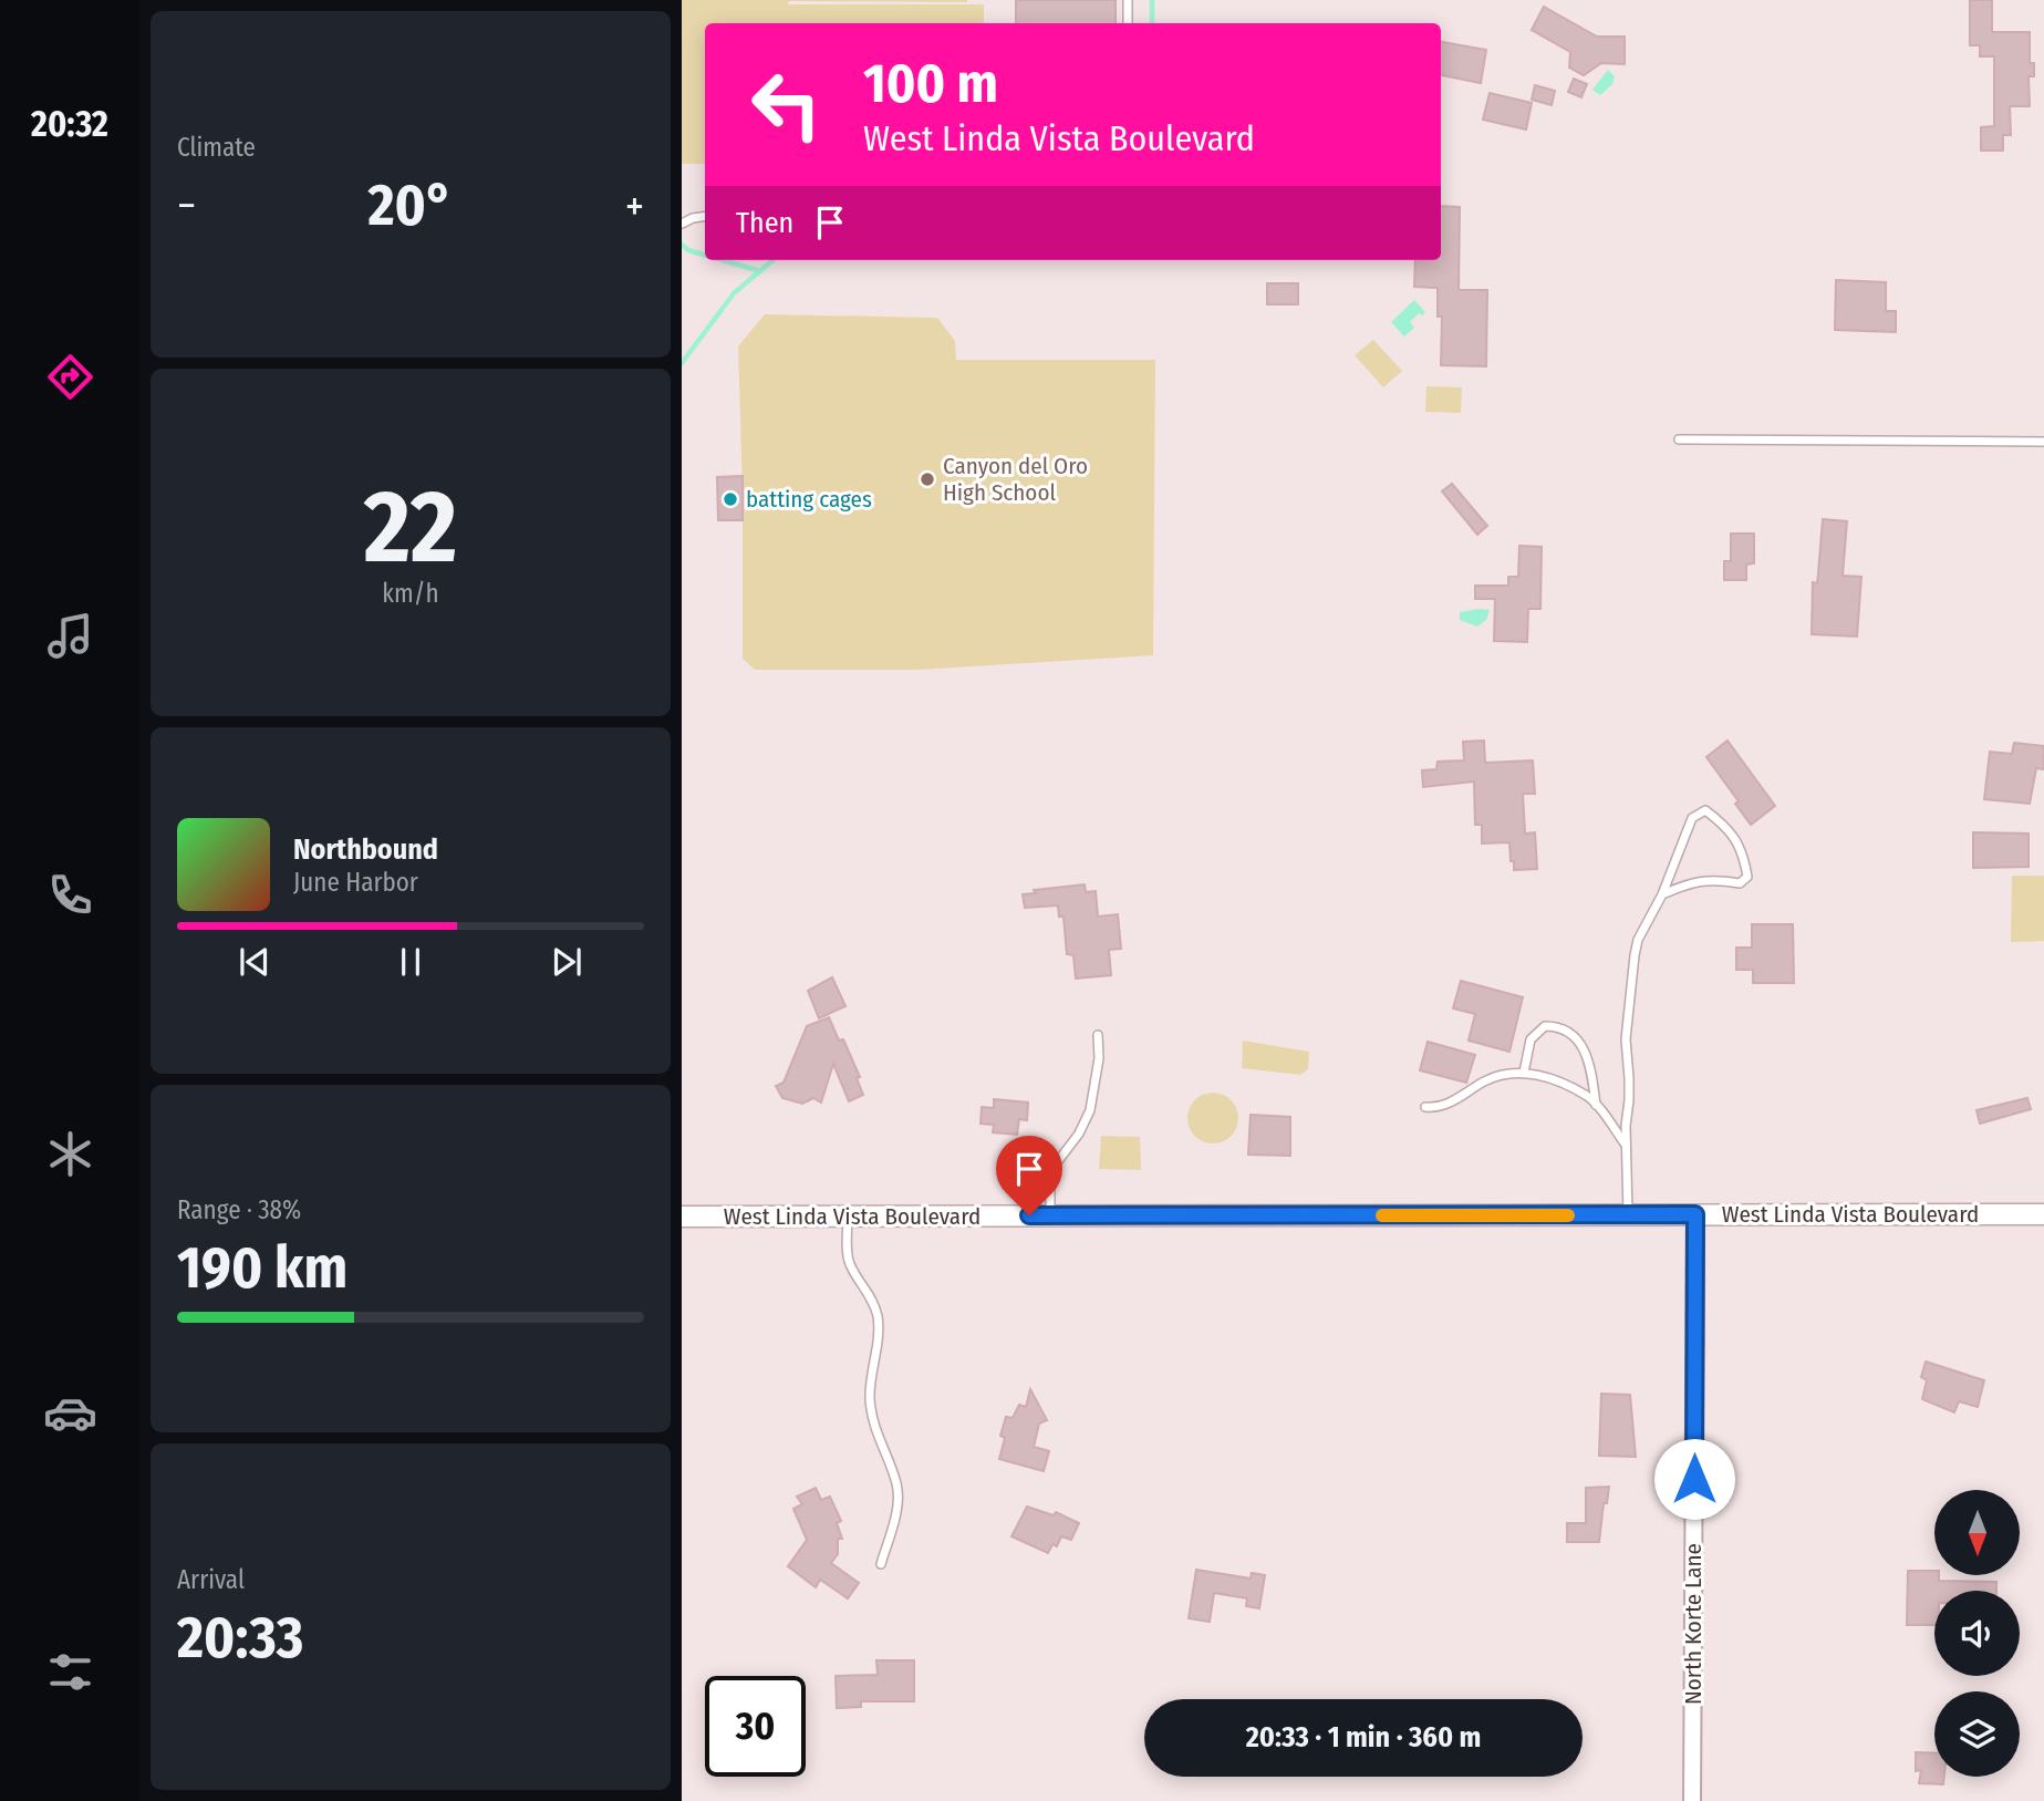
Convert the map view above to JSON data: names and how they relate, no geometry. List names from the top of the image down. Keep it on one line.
{"streets":{"street":["West Linda Vista Boulevard","North Korte Lane"]},"crossings":[["West Linda Vista Boulevard","North Korte Lane"]],"places":["Canyon del Oro High School","batting cages"],"north":"bottom","page":{"tabs":"20:32","tile":["Climate",["22","km/h"],["Range · 38%","190 km"],["Arrival","20:33"]],"turn":["100 m","West Linda Vista Boulevard"],"heat":["−","20°","+"],"then":"Then","song":["Northbound","June Harbor"],"limit":"30","trip":"20:33 · 1 min · 360 m"}}
